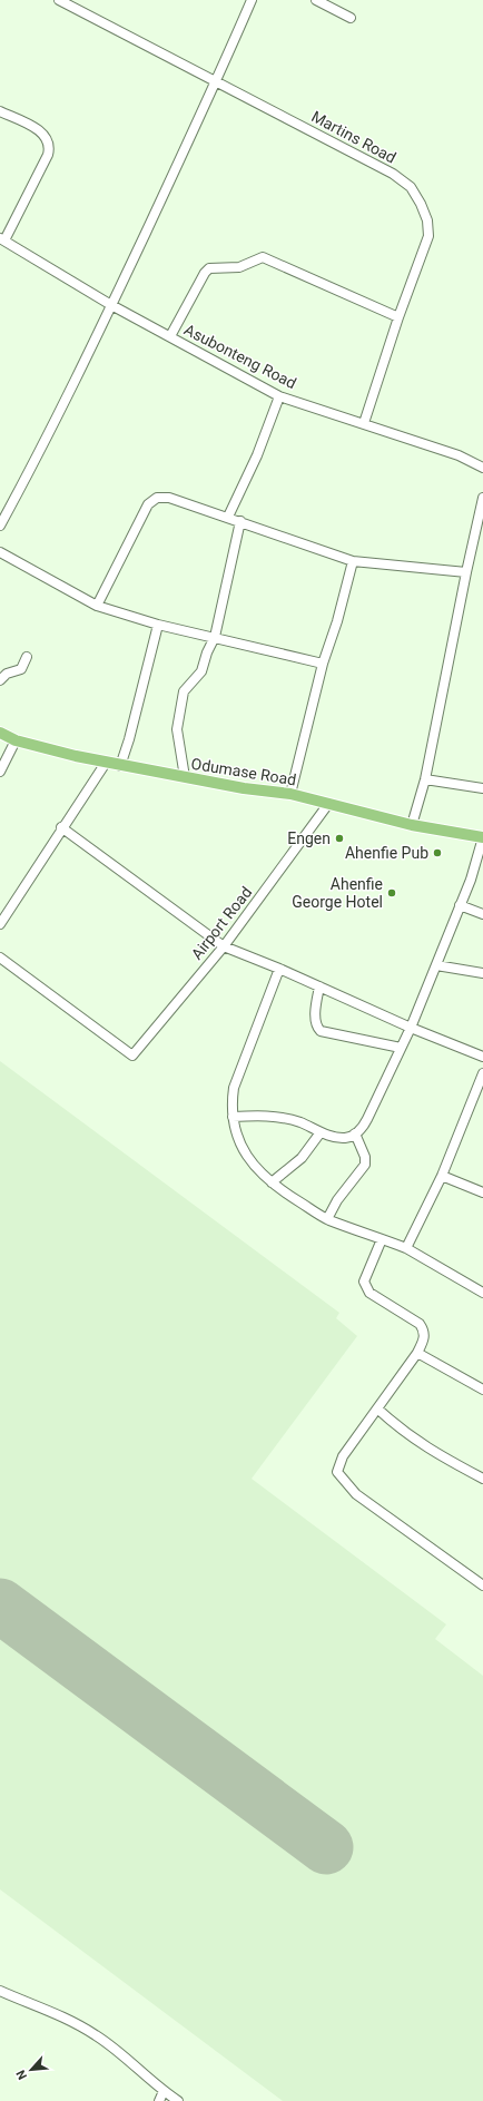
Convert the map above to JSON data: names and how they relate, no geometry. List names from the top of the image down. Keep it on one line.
{"streets":{"main road":["Odumase Road"],"street":["Martins Road","Asubonteng Road","Airport Road"]},"crossings":[["Martins Road","Asubonteng Road"],["Odumase Road","Airport Road"]],"places":["Engen","Ahenfie Pub","Ahenfie George Hotel"],"north":"bottom left"}
